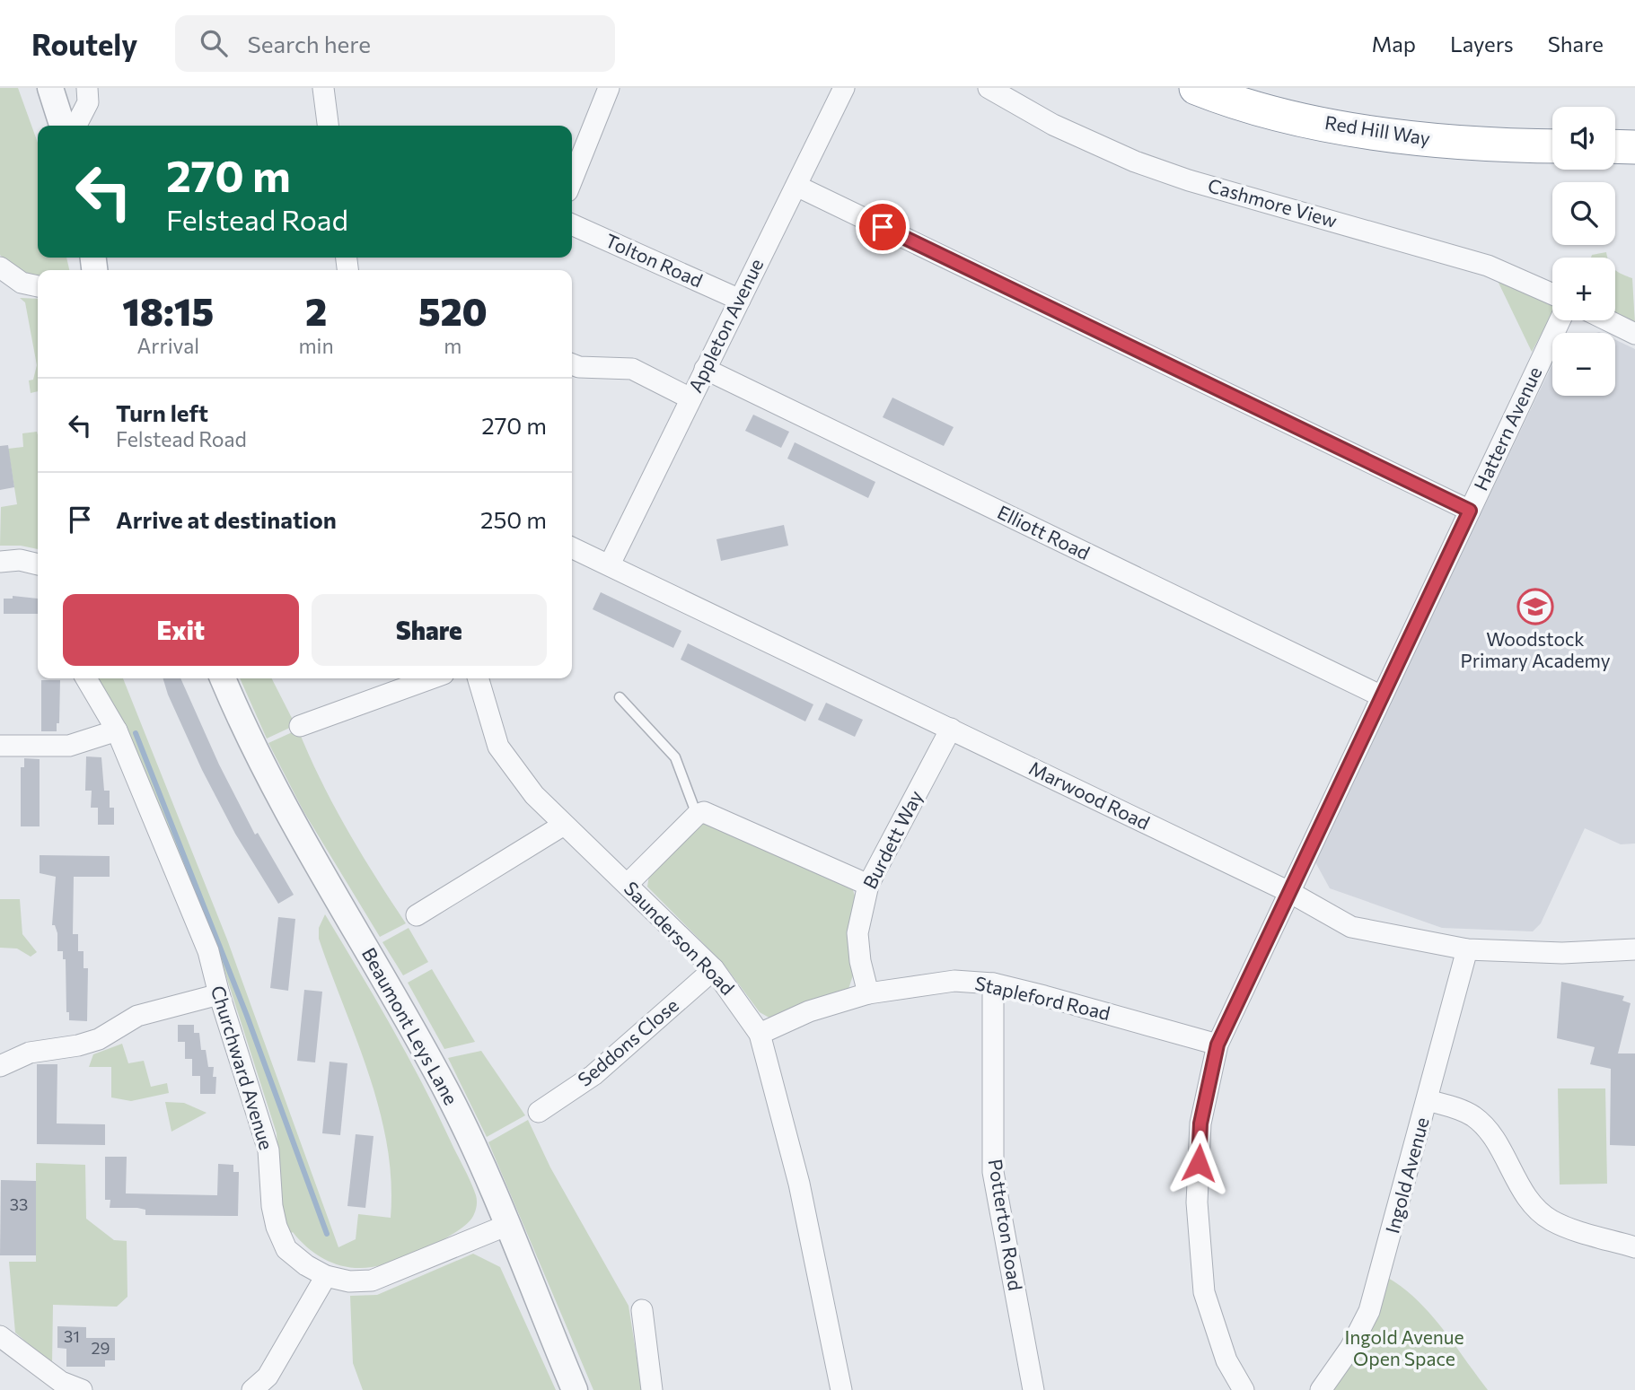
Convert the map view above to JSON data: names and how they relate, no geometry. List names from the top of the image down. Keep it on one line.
{"streets":{"highway":["Red Hill Way"],"street":["Cashmore View","Tolton Road","Appleton Avenue","Hattern Avenue","Elliott Road","Marwood Road","Burdett Way","Saunderson Road","Stapleford Road","Beaumont Leys Lane","Seddons Close","Churchward Avenue","Ingold Avenue","Potterton Road"]},"crossings":[["Tolton Road","Appleton Avenue"],["Appleton Avenue","Elliott Road"],["Appleton Avenue","Marwood Road"],["Hattern Avenue","Elliott Road"],["Hattern Avenue","Marwood Road"],["Hattern Avenue","Stapleford Road"],["Marwood Road","Burdett Way"],["Marwood Road","Ingold Avenue"],["Burdett Way","Stapleford Road"],["Saunderson Road","Stapleford Road"],["Saunderson Road","Seddons Close"],["Stapleford Road","Potterton Road"],["Beaumont Leys Lane","Churchward Avenue"]],"parks":["Ingold Avenue Open Space"],"places":{"school or university":["Woodstock Primary Academy"]},"house_numbers":["33","31","29"],"page":{"header":"Routely","search":"Search here","nav":["Map","Layers","Share"],"map_buttons":["+","−"],"turn":["270 m","Felstead Road"],"eta":["18:15","Arrival","2","min","520","m"],"list":[{"name":"Turn left","note":"Felstead Road","value":"270 m"},{"name":"Arrive at destination","value":"250 m"}],"buttons":["Exit","Share"]}}
